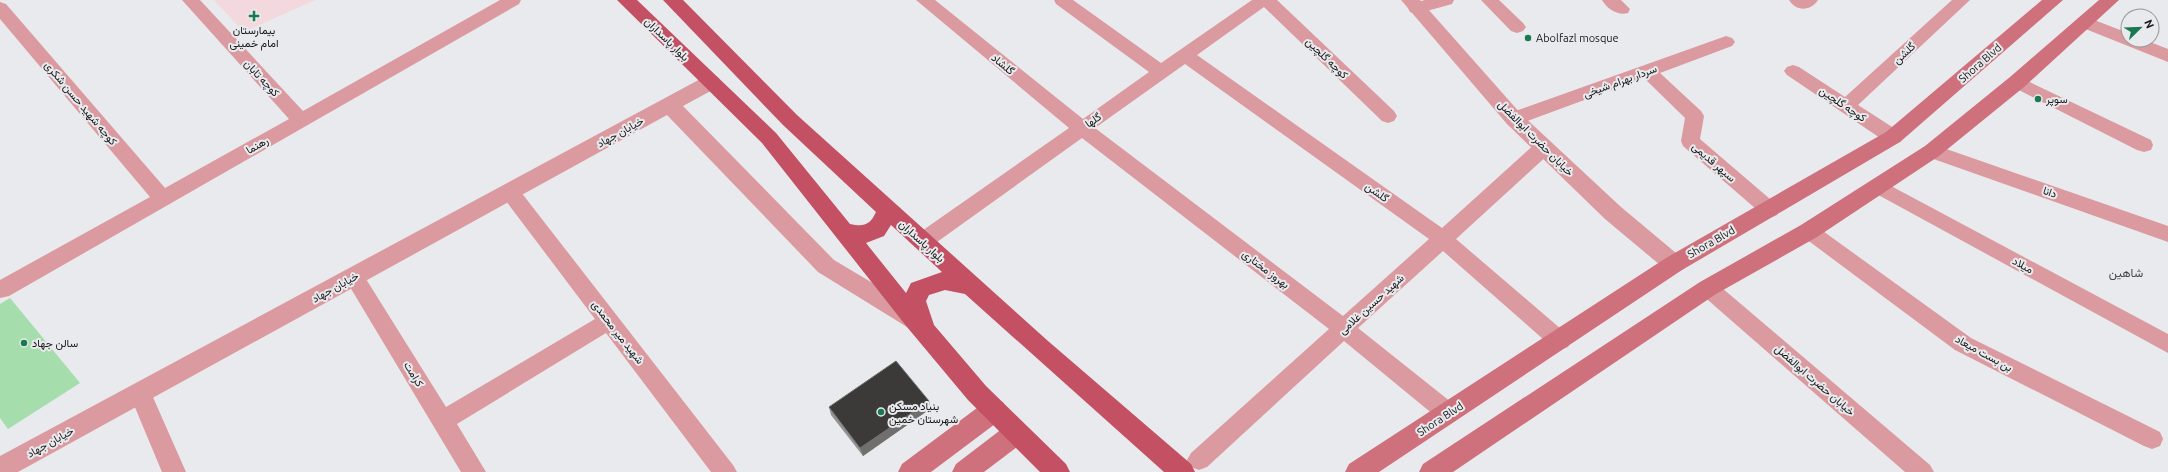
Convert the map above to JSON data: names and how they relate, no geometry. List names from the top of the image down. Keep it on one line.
{"streets":{"main road":["بلوار پاسداران","Shora Blvd"],"street":["گلشن","کوچه گلچین","گلشاد","کوچه تابان","سردار بهرام شیخی","کوچه شهید حسن شکری","گلها","خیابان جهاد","خیابان حضرت ابوالفضل","رهنما","سپهر قدیمی","دانا","میلاد","بهروز مختاری","شهید حسین غلامی","شهید میر محمدی","بن بست میعاد","کرامت"]},"crossings":[["بلوار پاسداران","گلها"],["بلوار پاسداران","خیابان جهاد"],["بلوار پاسداران","شهید حسین غلامی"],["گلشن","کوچه گلچین"],["گلشن","Shora Blvd"],["گلشن","گلها"],["گلشن","شهید حسین غلامی"],["کوچه گلچین","Shora Blvd"],["Shora Blvd","خیابان حضرت ابوالفضل"],["Shora Blvd","سپهر قدیمی"],["Shora Blvd","بهروز مختاری"],["گلشاد","گلها"],["گلشاد","بهروز مختاری"],["کوچه تابان","رهنما"],["سردار بهرام شیخی","خیابان حضرت ابوالفضل"],["سردار بهرام شیخی","سپهر قدیمی"],["کوچه شهید حسن شکری","رهنما"],["گلها","بهروز مختاری"],["خیابان جهاد","شهید میر محمدی"],["خیابان جهاد","کرامت"],["خیابان حضرت ابوالفضل","شهید حسین غلامی"],["بهروز مختاری","شهید حسین غلامی"]],"districts":["شاهین"],"places":{"health":["بیمارستان امام خمینی"],"other":["Abolfazl mosque","سوپر","سالن جهاد","بنیاد مسکن شهرستان خمین"]},"north":"top right"}
